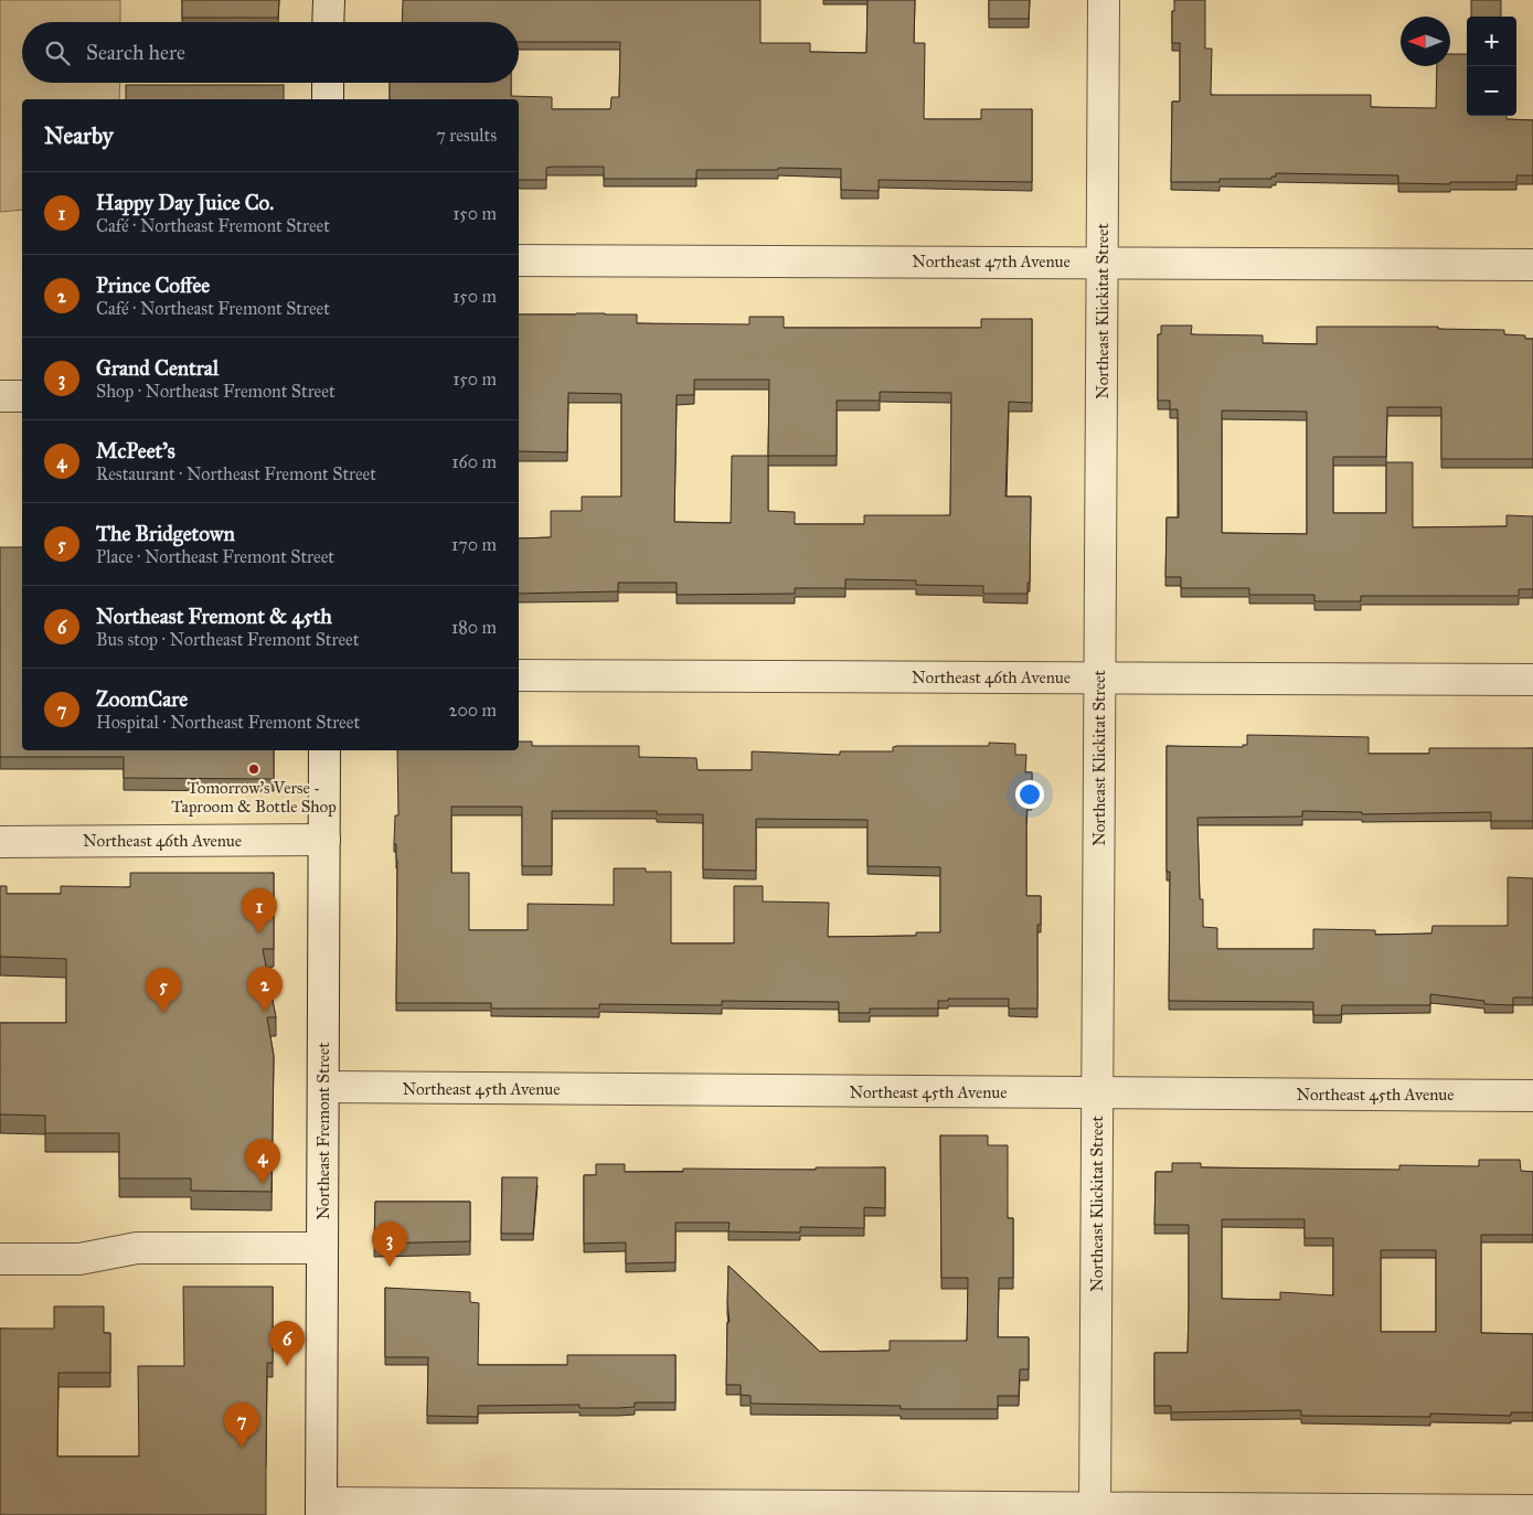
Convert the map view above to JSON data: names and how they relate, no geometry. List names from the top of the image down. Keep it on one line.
{"streets":{"street":["Northeast 47th Avenue","Northeast Klickitat Street","Northeast 46th Avenue","Northeast 45th Avenue","Northeast Fremont Street"]},"crossings":[["Northeast 47th Avenue","Northeast Klickitat Street"],["Northeast Klickitat Street","Northeast 46th Avenue"],["Northeast Klickitat Street","Northeast 45th Avenue"],["Northeast 46th Avenue","Northeast Fremont Street"],["Northeast 45th Avenue","Northeast Fremont Street"]],"places":["Tomorrow's Verse - Taproom & Bottle Shop"],"north":"left","page":{"map_buttons":["+","−"],"search":"Search here","heading":["Nearby","7 results"],"list":[{"mark":"1","name":"Happy Day Juice Co.","note":"Café · Northeast Fremont Street","value":"150 m"},{"mark":"2","name":"Prince Coffee","note":"Café · Northeast Fremont Street","value":"150 m"},{"mark":"3","name":"Grand Central","note":"Shop · Northeast Fremont Street","value":"150 m"},{"mark":"4","name":"McPeet's","note":"Restaurant · Northeast Fremont Street","value":"160 m"},{"mark":"5","name":"The Bridgetown","note":"Place · Northeast Fremont Street","value":"170 m"},{"mark":"6","name":"Northeast Fremont & 45th","note":"Bus stop · Northeast Fremont Street","value":"180 m"},{"mark":"7","name":"ZoomCare","note":"Hospital · Northeast Fremont Street","value":"200 m"}],"pins":["1","2","5","4","3","6","7"]}}
